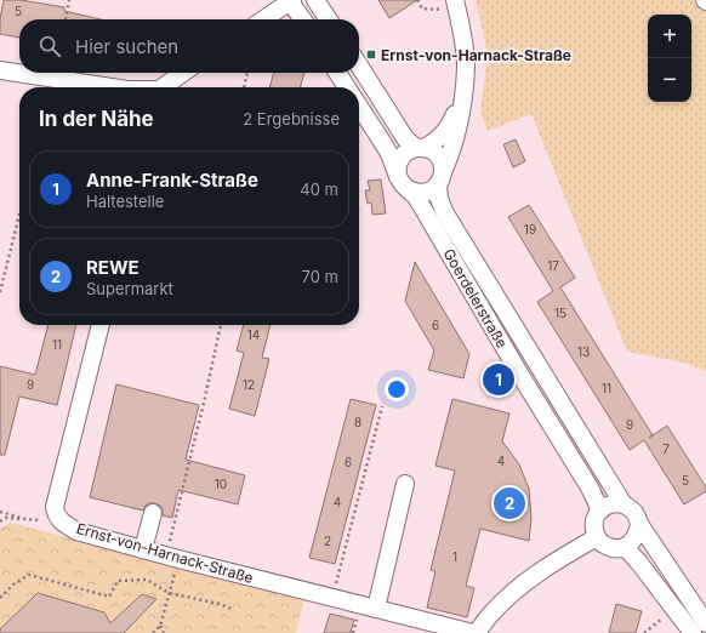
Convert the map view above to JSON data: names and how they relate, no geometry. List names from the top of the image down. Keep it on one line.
{"streets":{"street":["Goerdelerstraße","Ernst-von-Harnack-Straße"]},"places":{"transit":["Ernst-von-Harnack-Straße"]},"house_numbers":["5","19","17","15","6","14","11","13","9","12","11","8","9","7","4","6","5","10","4","2","1"],"page":{"map_buttons":["+","−"],"search":"Hier suchen","heading":["In der Nähe","2 Ergebnisse"],"list":[{"mark":"1","name":"Anne-Frank-Straße","note":"Haltestelle","value":"40 m"},{"mark":"2","name":"REWE","note":"Supermarkt","value":"70 m"}],"pins":["1","2"]}}
